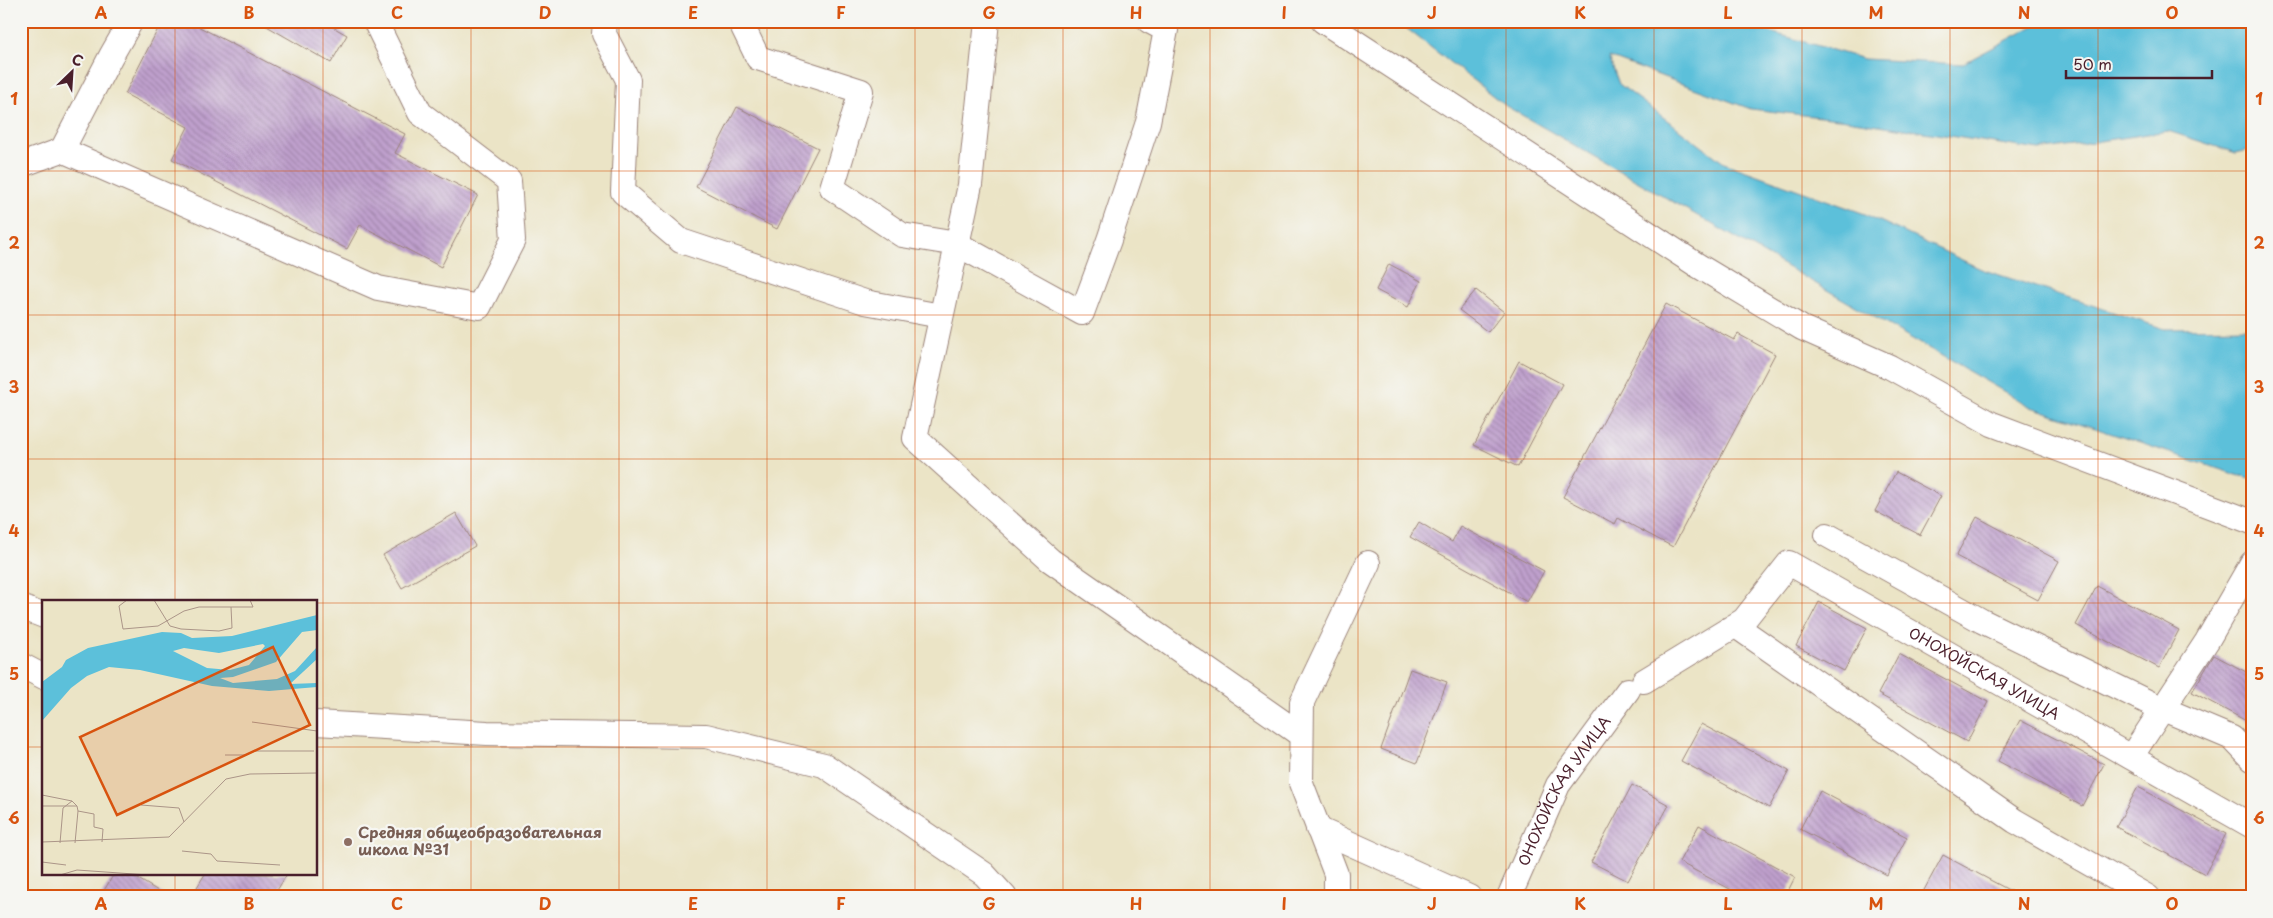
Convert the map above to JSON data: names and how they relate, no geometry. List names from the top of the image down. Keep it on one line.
{"streets":{"street":["ОНОХОЙСКАЯ УЛИЦА"]},"places":["Средняя общеобразовательная школа №31"],"scale_bar":"50 m","north":"top right","grid":{"columns":["A","B","C","D","E","F","G","H","I","J","K","L","M","N","O"],"rows":["1","2","3","4","5","6"]}}
